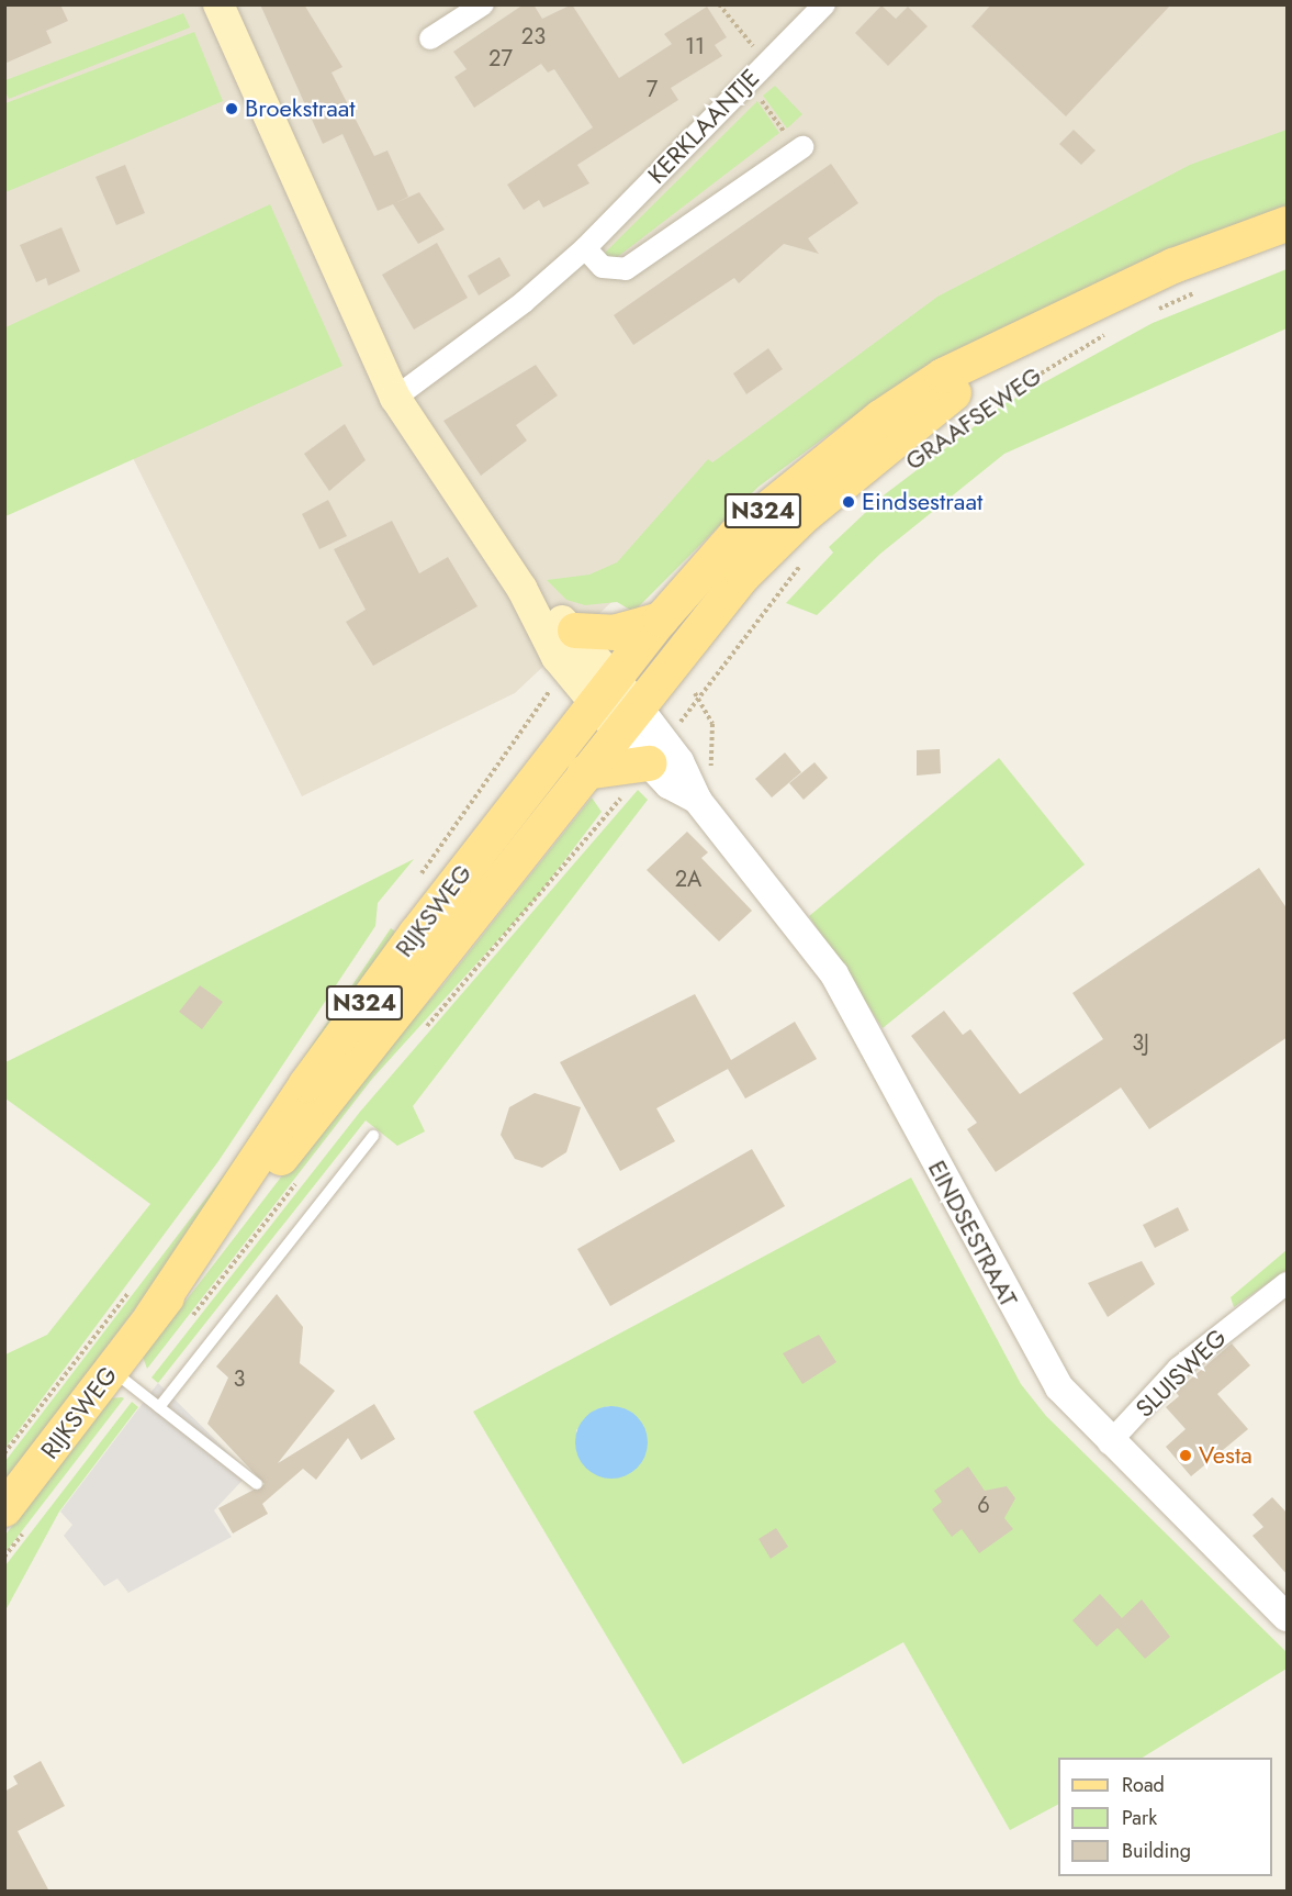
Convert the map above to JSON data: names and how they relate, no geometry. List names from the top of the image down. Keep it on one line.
{"streets":{"main road":["GRAAFSEWEG","N324","RIJKSWEG"],"street":["KERKLAANTJE","EINDSESTRAAT","SLUISWEG"]},"crossings":[["GRAAFSEWEG","RIJKSWEG"],["GRAAFSEWEG","EINDSESTRAAT"],["RIJKSWEG","EINDSESTRAAT"],["EINDSESTRAAT","SLUISWEG"]],"places":["Broekstraat","Eindsestraat","Vesta"],"house_numbers":["23","11","27","7","2A","3J","3","6"],"legend":["Road","Park","Building"]}
